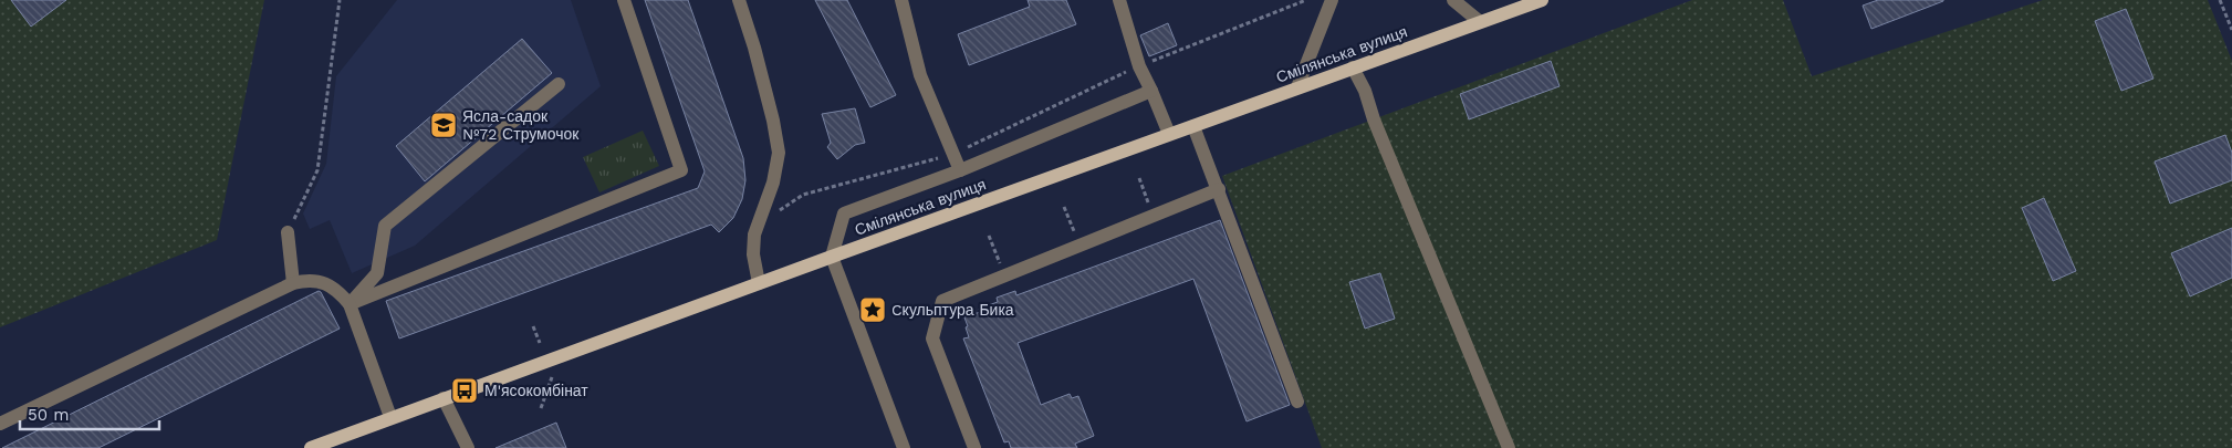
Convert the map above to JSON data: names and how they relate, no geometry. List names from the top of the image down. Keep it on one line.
{"streets":{"main road":["Смілянська вулиця"]},"places":{"school or university":["Ясла-садок №72 Струмочок"],"place":["Cкульптура Бика"],"bus stop":["М'ясокомбінат"]},"scale_bar":"50 m"}
